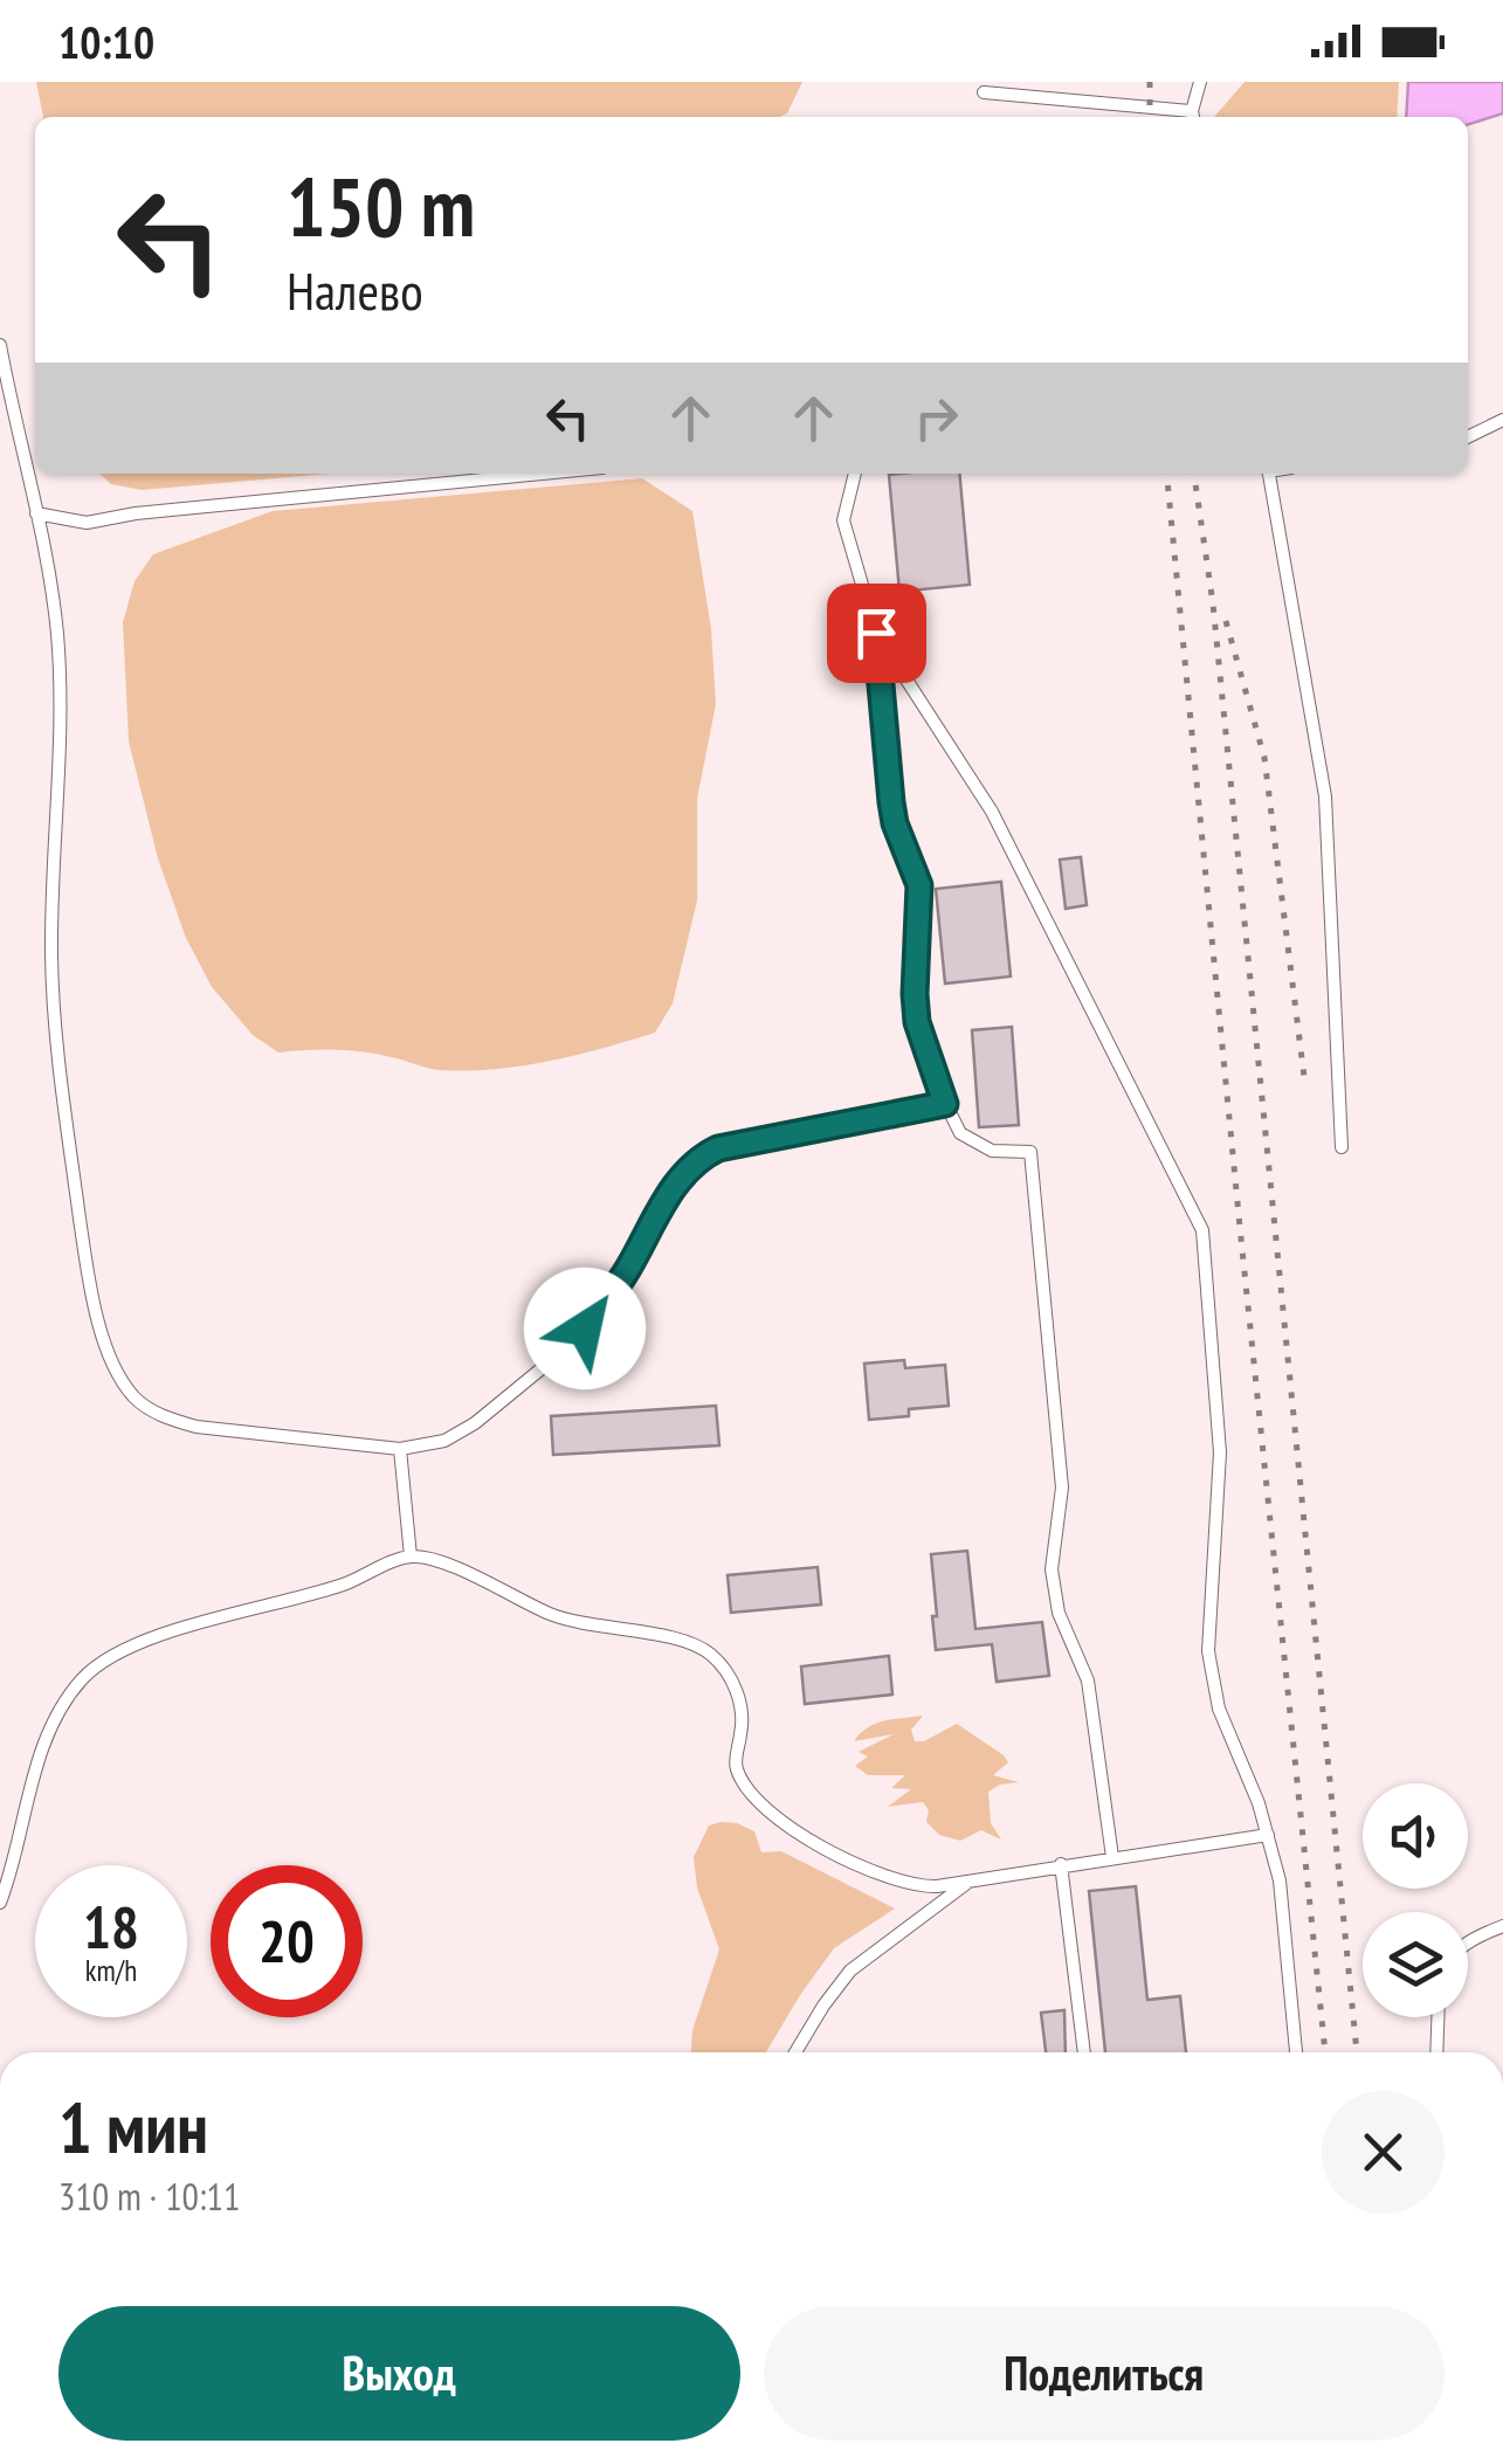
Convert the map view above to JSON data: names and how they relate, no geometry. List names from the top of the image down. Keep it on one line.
{"page":{"status":"10:10","turn":["150 m","Налево"],"speed":"18 km/h","limit":"20","heading":["1 мин","310 m · 10:11"],"buttons":["Выход","Поделиться"]}}
